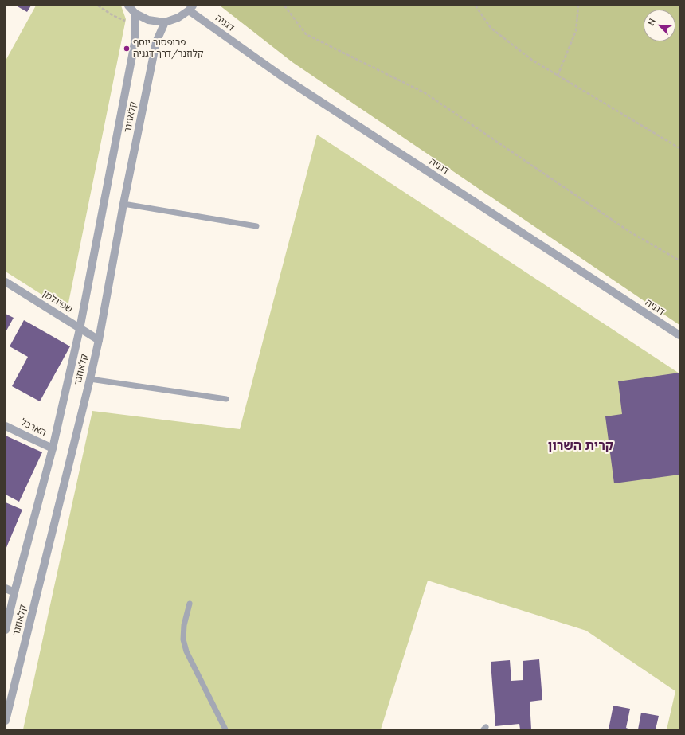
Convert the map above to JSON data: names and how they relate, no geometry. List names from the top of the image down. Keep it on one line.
{"streets":{"street":["דגניה","קלאוזנר","שפיגלמן","הארבל"]},"crossings":[["קלאוזנר","שפיגלמן"],["קלאוזנר","הארבל"]],"districts":["קרית השרון"],"places":["פרופסור יוסף קלוזנר/דרך דגניה"],"north":"top left"}
